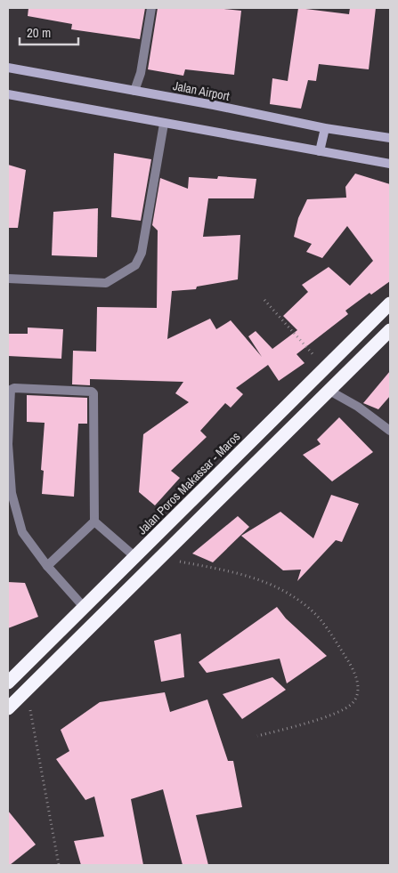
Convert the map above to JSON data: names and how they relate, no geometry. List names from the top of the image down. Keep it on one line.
{"streets":{"highway":["Jalan Poros Makassar - Maros"],"street":["Jalan Airport"]},"scale_bar":"20 m"}
